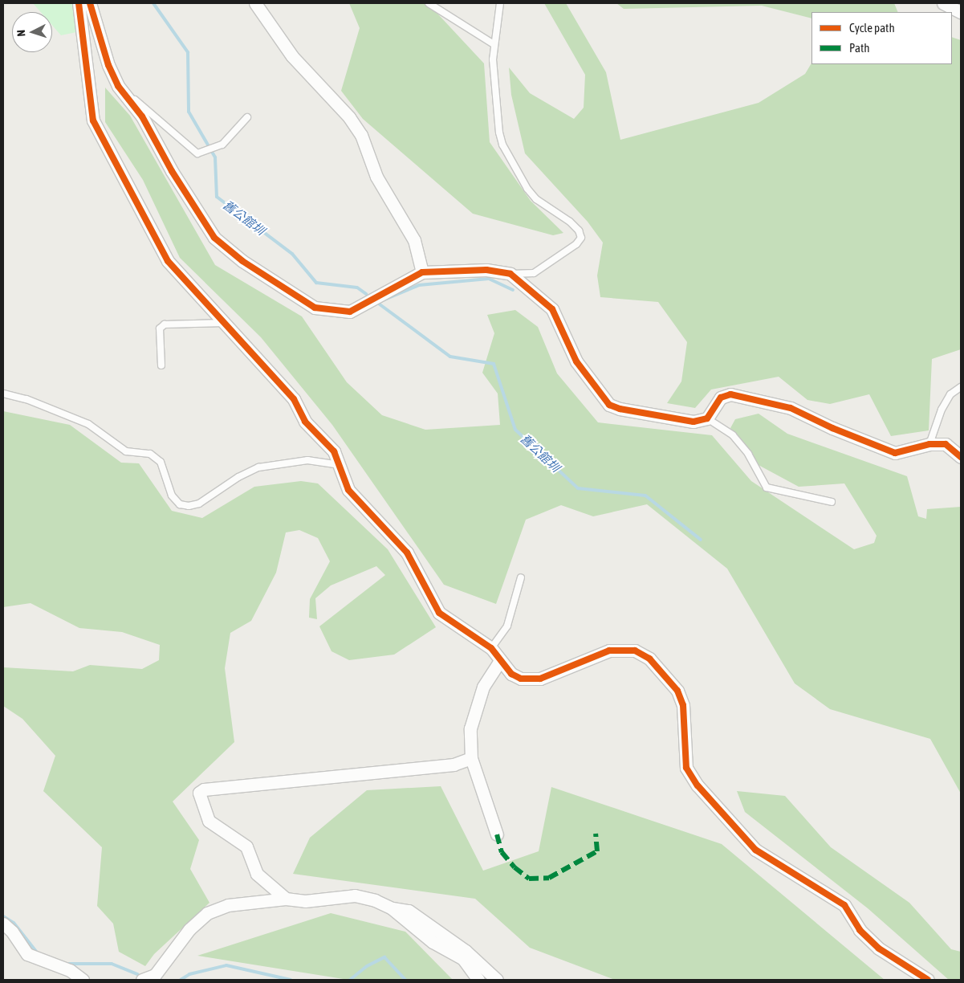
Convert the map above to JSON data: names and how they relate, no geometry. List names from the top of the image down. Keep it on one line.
{"water":["舊公館圳"],"legend":["Cycle path","Path"],"north":"left"}
